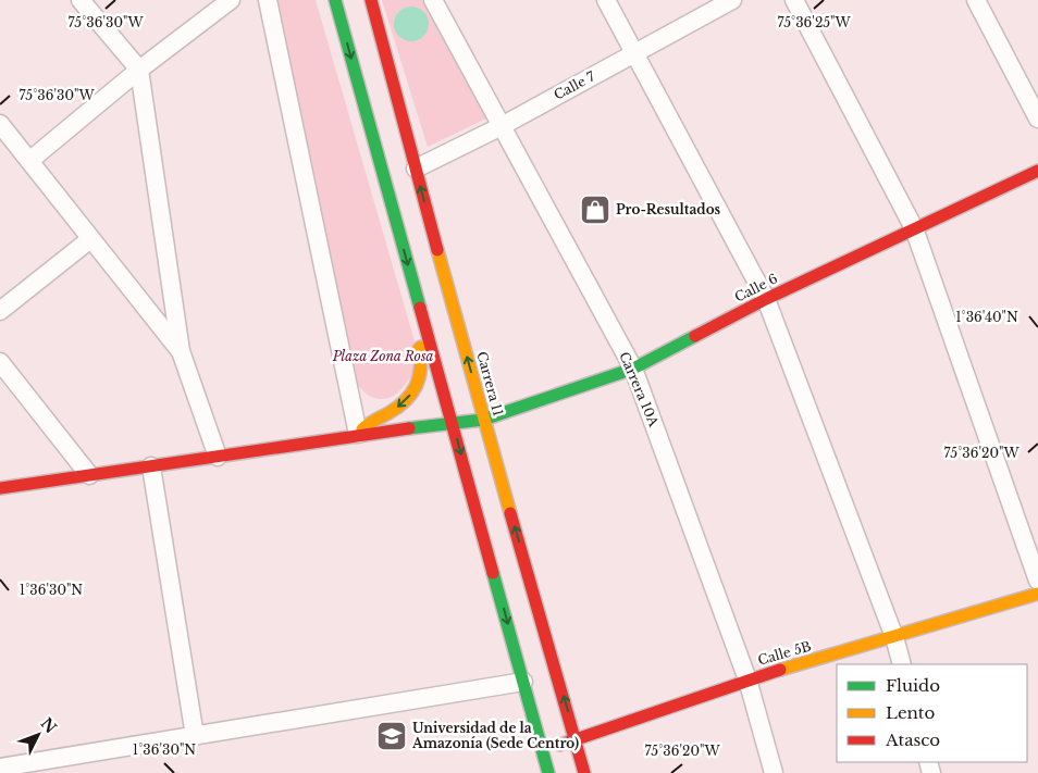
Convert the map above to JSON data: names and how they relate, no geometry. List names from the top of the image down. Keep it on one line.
{"streets":{"main road":["Calle 6","Carrera 11","Calle 5B"],"street":["Calle 7","Carrera 10A"]},"crossings":[["Calle 7","Carrera 11"],["Calle 7","Carrera 10A"],["Calle 6","Carrera 11"],["Calle 6","Carrera 10A"],["Carrera 11","Calle 5B"],["Carrera 10A","Calle 5B"]],"parks":["Plaza Zona Rosa"],"places":{"shop":["Pro-Resultados"],"school or university":["Universidad de la Amazonía (Sede Centro)"]},"legend":["Fluido","Lento","Atasco"],"north":"top right","coordinates":["75°36'30\"W","75°36'25\"W","1°36'40\"N","75°36'20\"W","1°36'30\"N"]}
